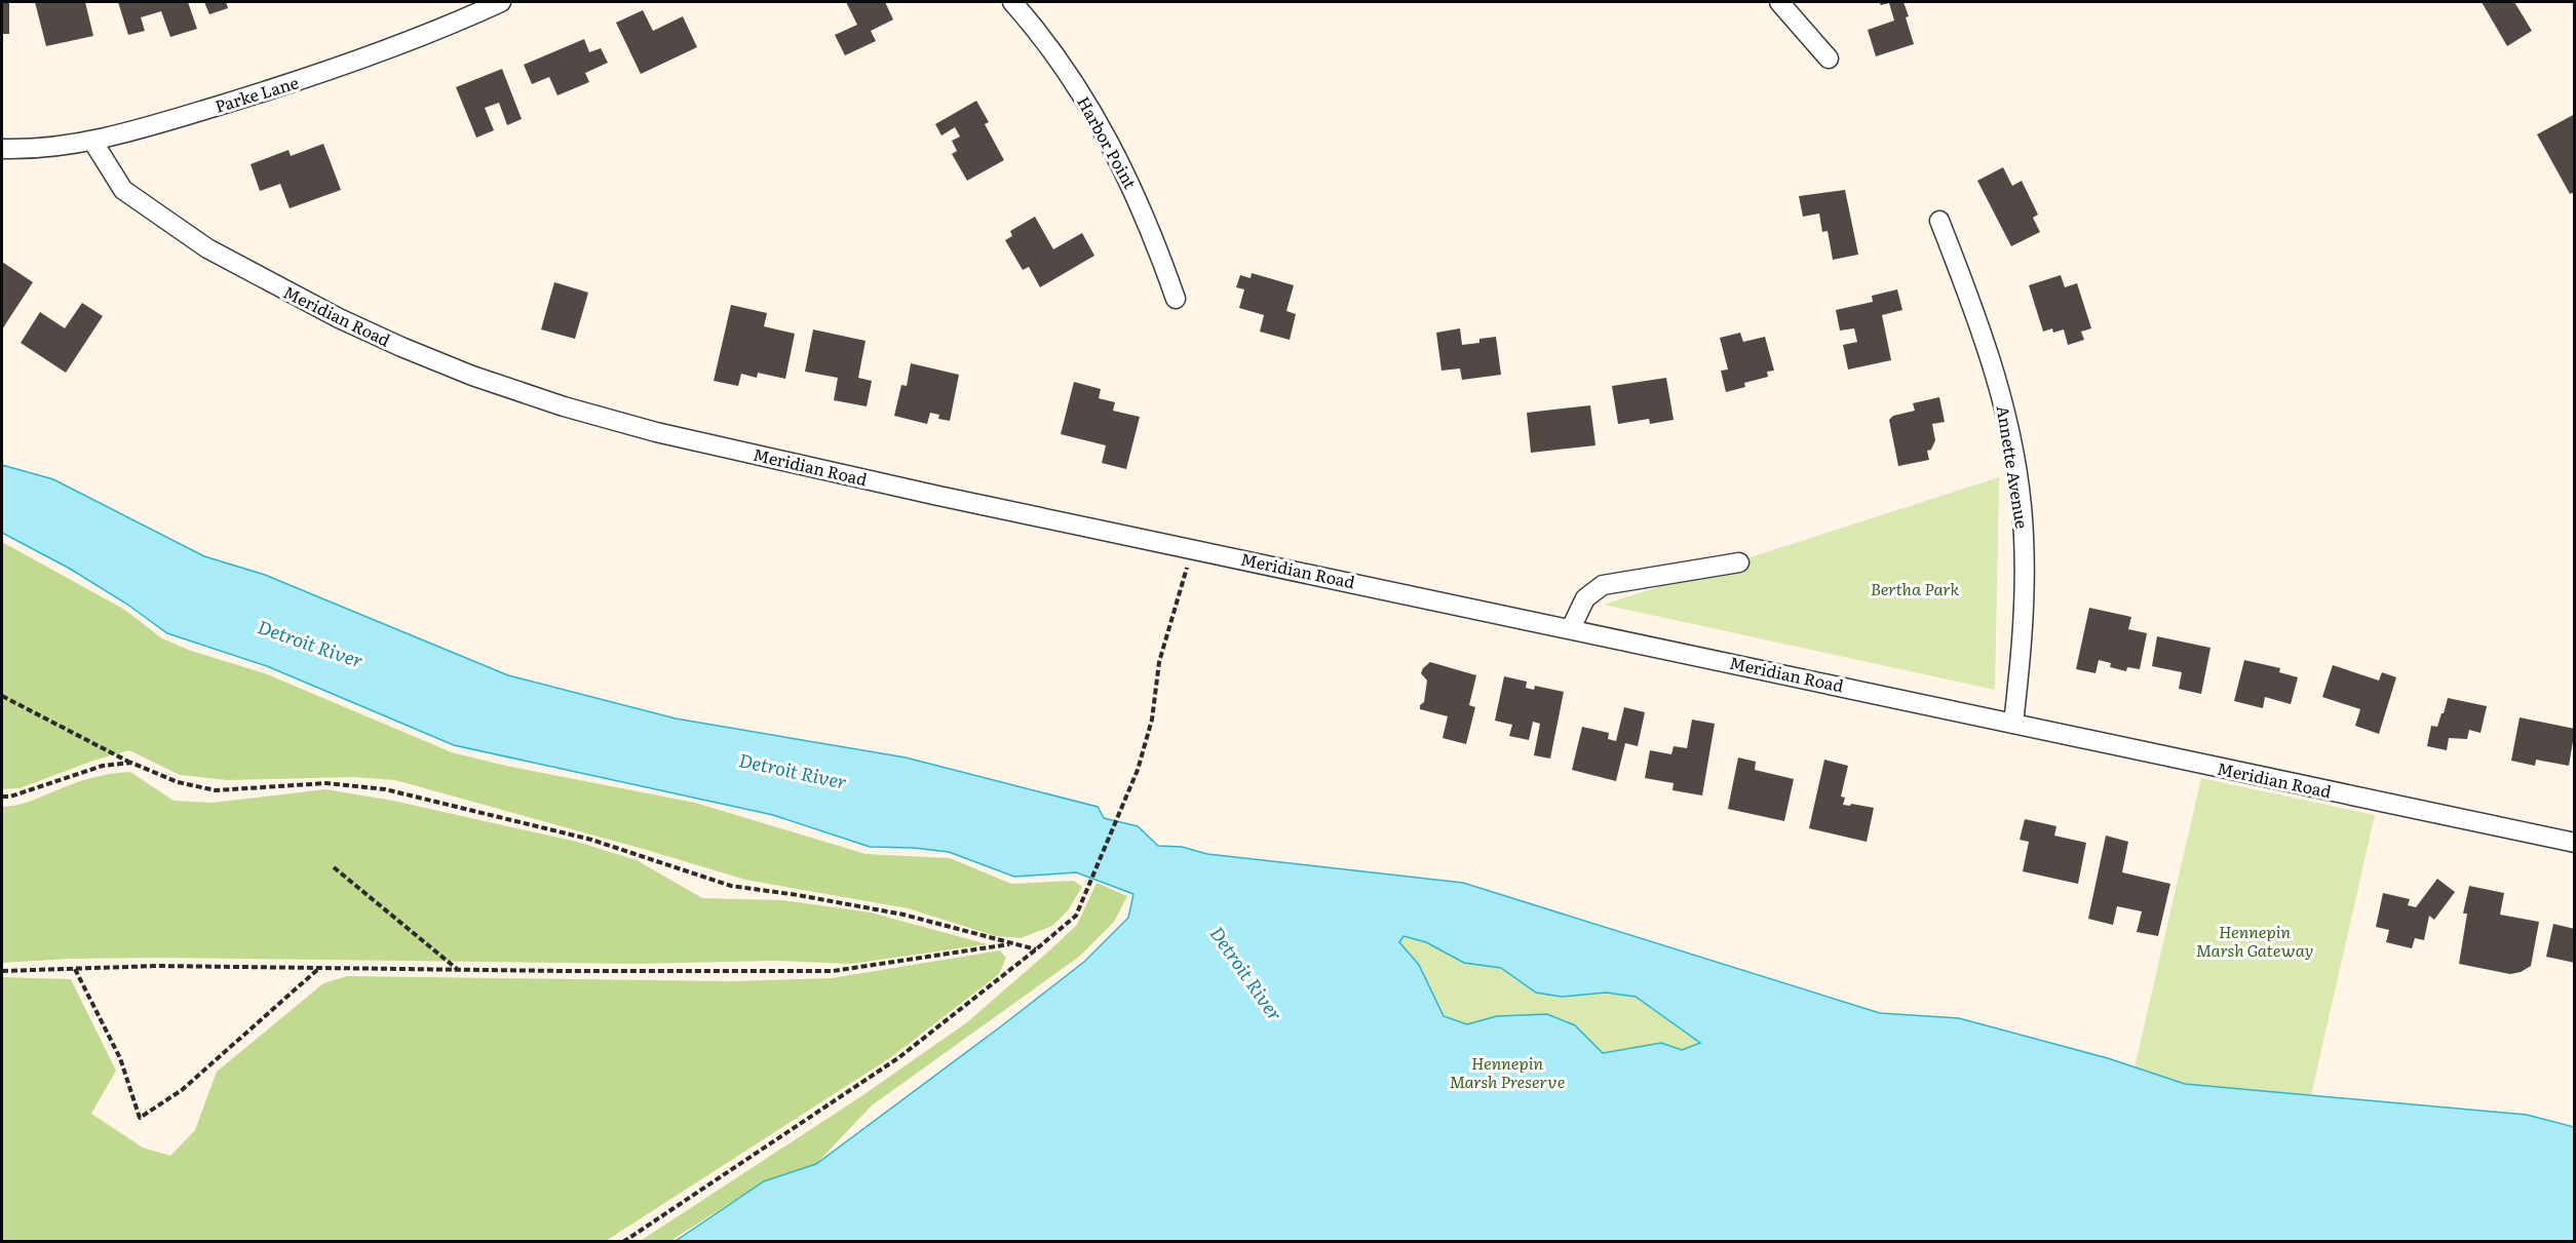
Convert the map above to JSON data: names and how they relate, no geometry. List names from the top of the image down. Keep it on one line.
{"streets":{"street":["Parke Lane","Harbor Point","Meridian Road","Annette Avenue"]},"crossings":[["Parke Lane","Meridian Road"],["Meridian Road","Annette Avenue"]],"water":["Detroit River"],"parks":["Bertha Park","Hennepin Marsh Gateway","Hennepin Marsh Preserve"]}
